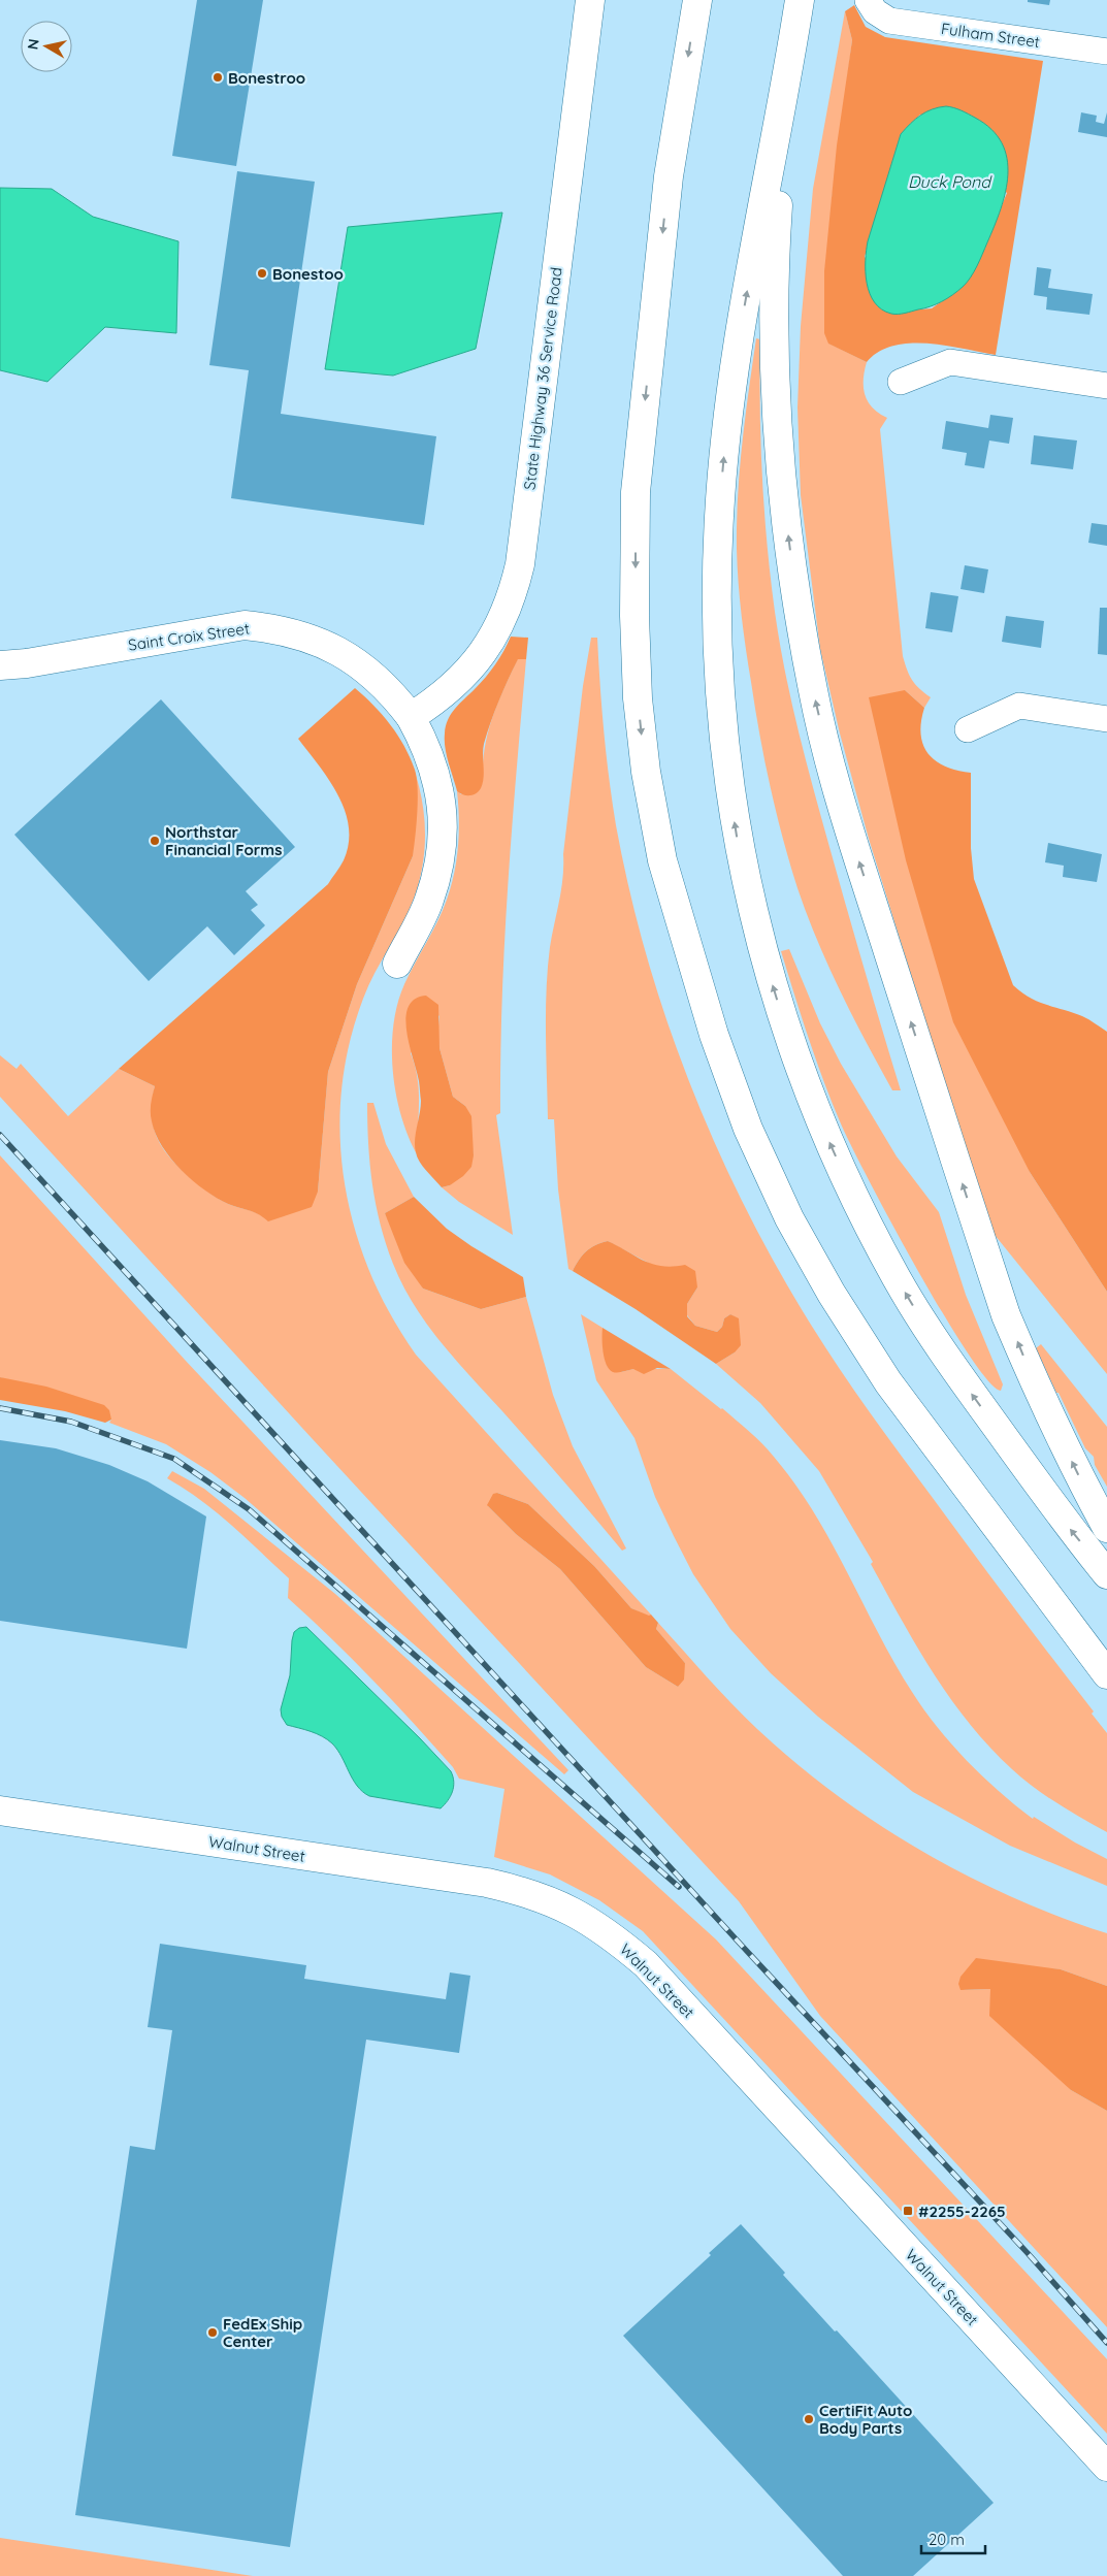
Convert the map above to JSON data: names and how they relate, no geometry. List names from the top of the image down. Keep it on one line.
{"streets":{"main road":["State Highway 36 Service Road","Saint Croix Street","Walnut Street"],"street":["Fulham Street"]},"crossings":[["State Highway 36 Service Road","Saint Croix Street"]],"water":["Duck Pond"],"places":{"other":["Bonestroo","Bonestoo","Northstar Financial Forms","FedEx Ship Center","CertiFit Auto Body Parts"],"transit":["#2255-2265"]},"scale_bar":"20 m","north":"left"}
